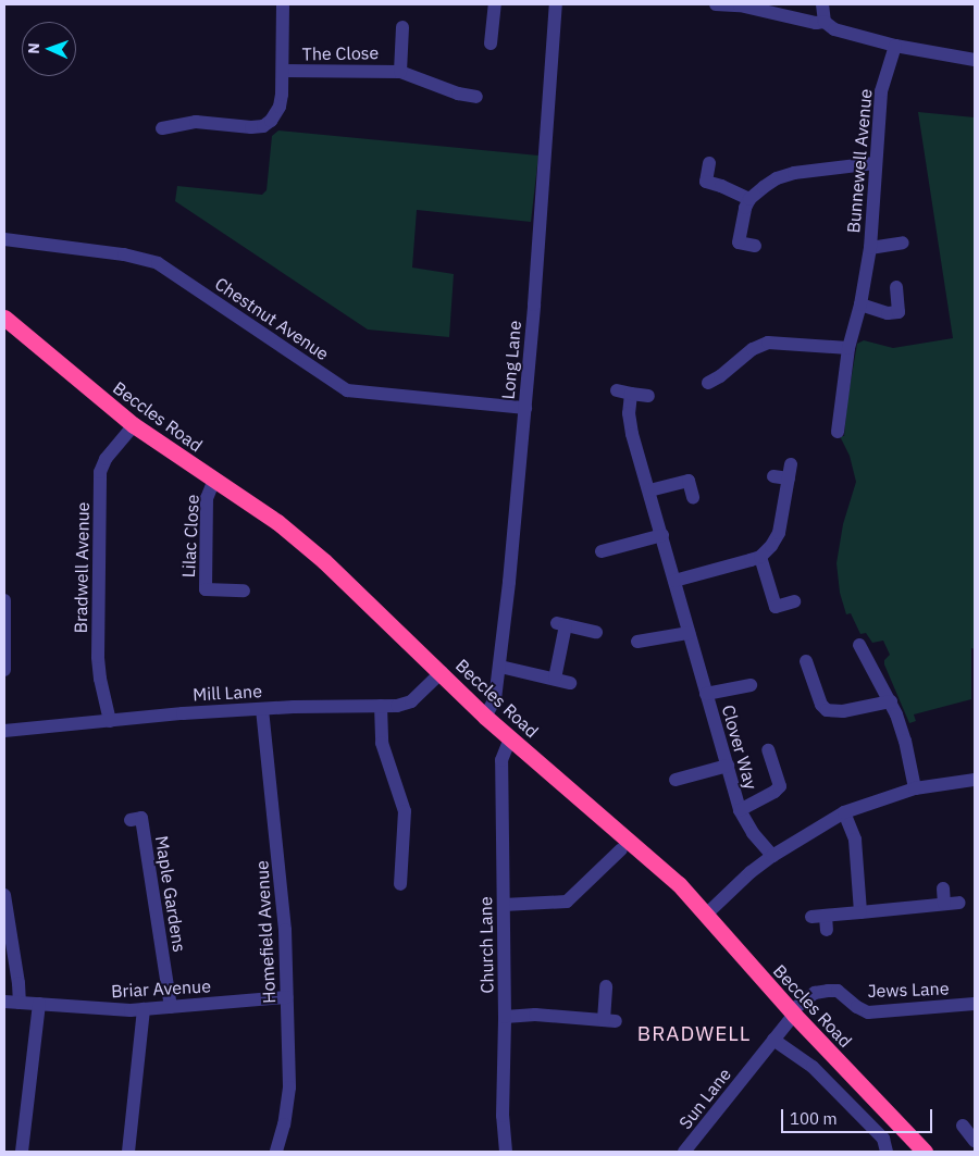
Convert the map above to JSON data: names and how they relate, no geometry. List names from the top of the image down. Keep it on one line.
{"streets":{"highway":["Beccles Road"],"street":["The Close","Bunnewell Avenue","Chestnut Avenue","Long Lane","Lilac Close","Bradwell Avenue","Mill Lane","Clover Way","Maple Gardens","Homefield Avenue","Church Lane","Briar Avenue","Jews Lane","Sun Lane"]},"crossings":[["Chestnut Avenue","Long Lane"],["Long Lane","Beccles Road"],["Beccles Road","Lilac Close"],["Beccles Road","Bradwell Avenue"],["Beccles Road","Mill Lane"],["Beccles Road","Church Lane"],["Beccles Road","Jews Lane"],["Beccles Road","Sun Lane"],["Bradwell Avenue","Mill Lane"],["Mill Lane","Homefield Avenue"],["Maple Gardens","Briar Avenue"],["Homefield Avenue","Briar Avenue"],["Jews Lane","Sun Lane"]],"districts":["BRADWELL"],"scale_bar":"100 m","north":"left"}
